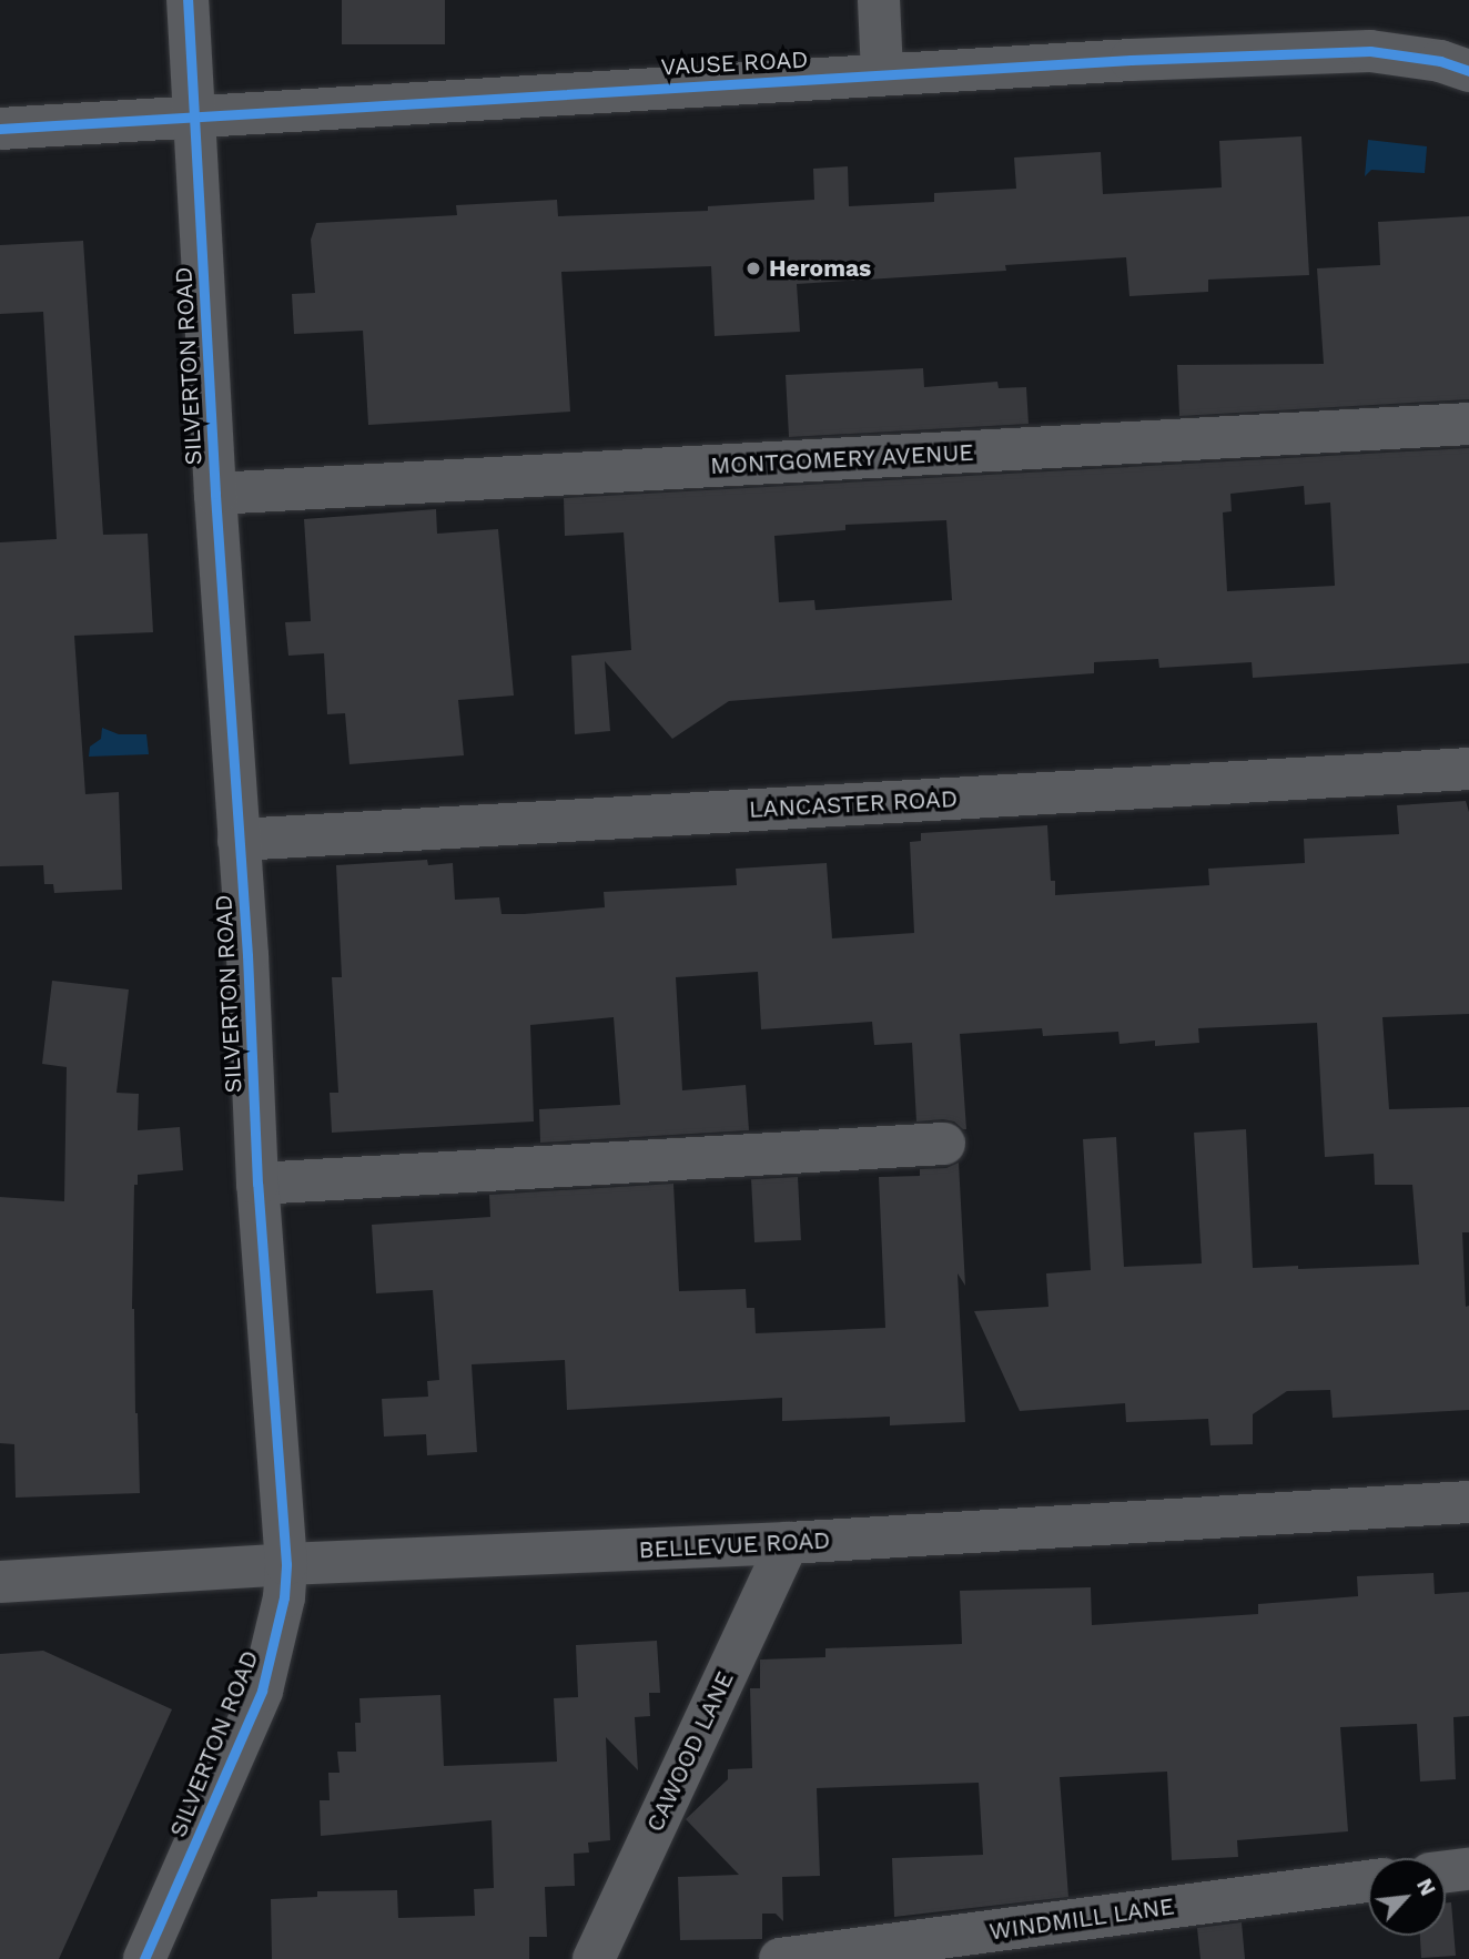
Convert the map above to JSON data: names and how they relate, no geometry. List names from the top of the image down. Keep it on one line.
{"streets":{"street":["VAUSE ROAD","SILVERTON ROAD","MONTGOMERY AVENUE","LANCASTER ROAD","BELLEVUE ROAD","CAWOOD LANE","WINDMILL LANE"]},"crossings":[["VAUSE ROAD","SILVERTON ROAD"],["SILVERTON ROAD","MONTGOMERY AVENUE"],["SILVERTON ROAD","LANCASTER ROAD"],["SILVERTON ROAD","BELLEVUE ROAD"],["BELLEVUE ROAD","CAWOOD LANE"]],"places":["Heromas"],"north":"top right"}
